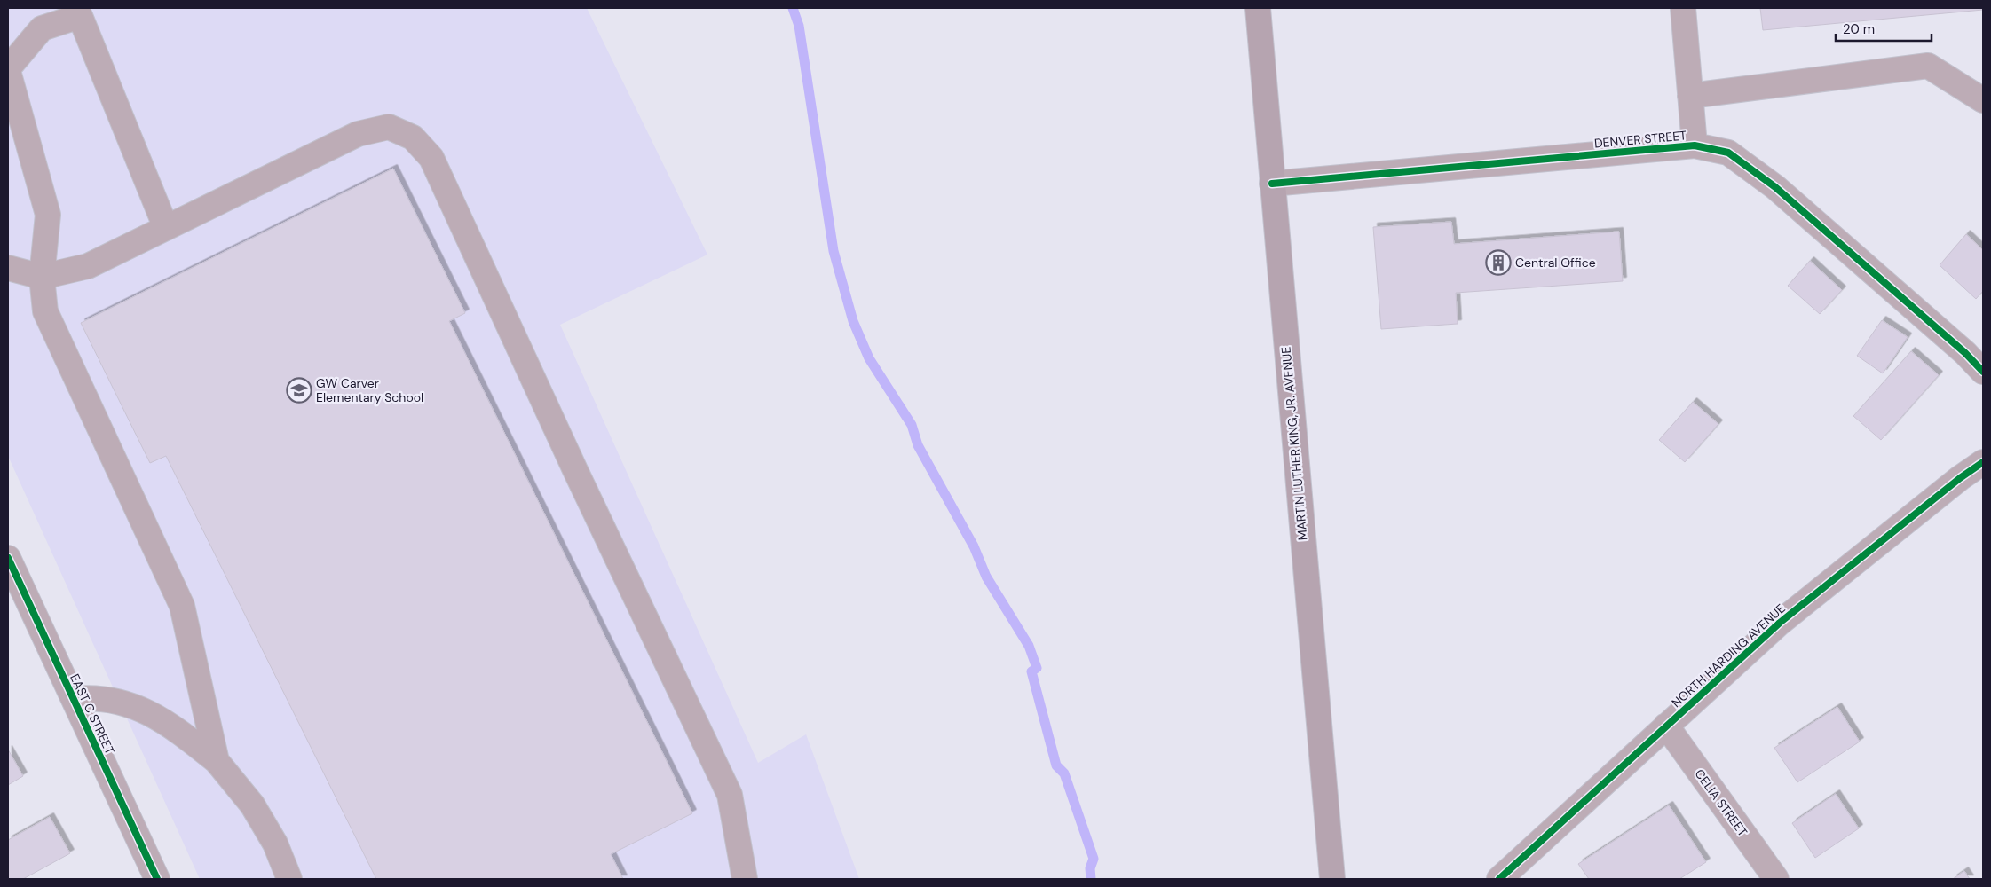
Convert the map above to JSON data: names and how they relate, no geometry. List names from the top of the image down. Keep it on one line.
{"streets":{"main road":["MARTIN LUTHER KING, JR. AVENUE"],"street":["DENVER STREET","NORTH HARDING AVENUE","EAST C STREET","CELIA STREET"]},"crossings":[["DENVER STREET","MARTIN LUTHER KING, JR. AVENUE"],["NORTH HARDING AVENUE","CELIA STREET"]],"places":{"building":["Central Office"],"school or university":["GW Carver Elementary School"]},"scale_bar":"20 m"}
